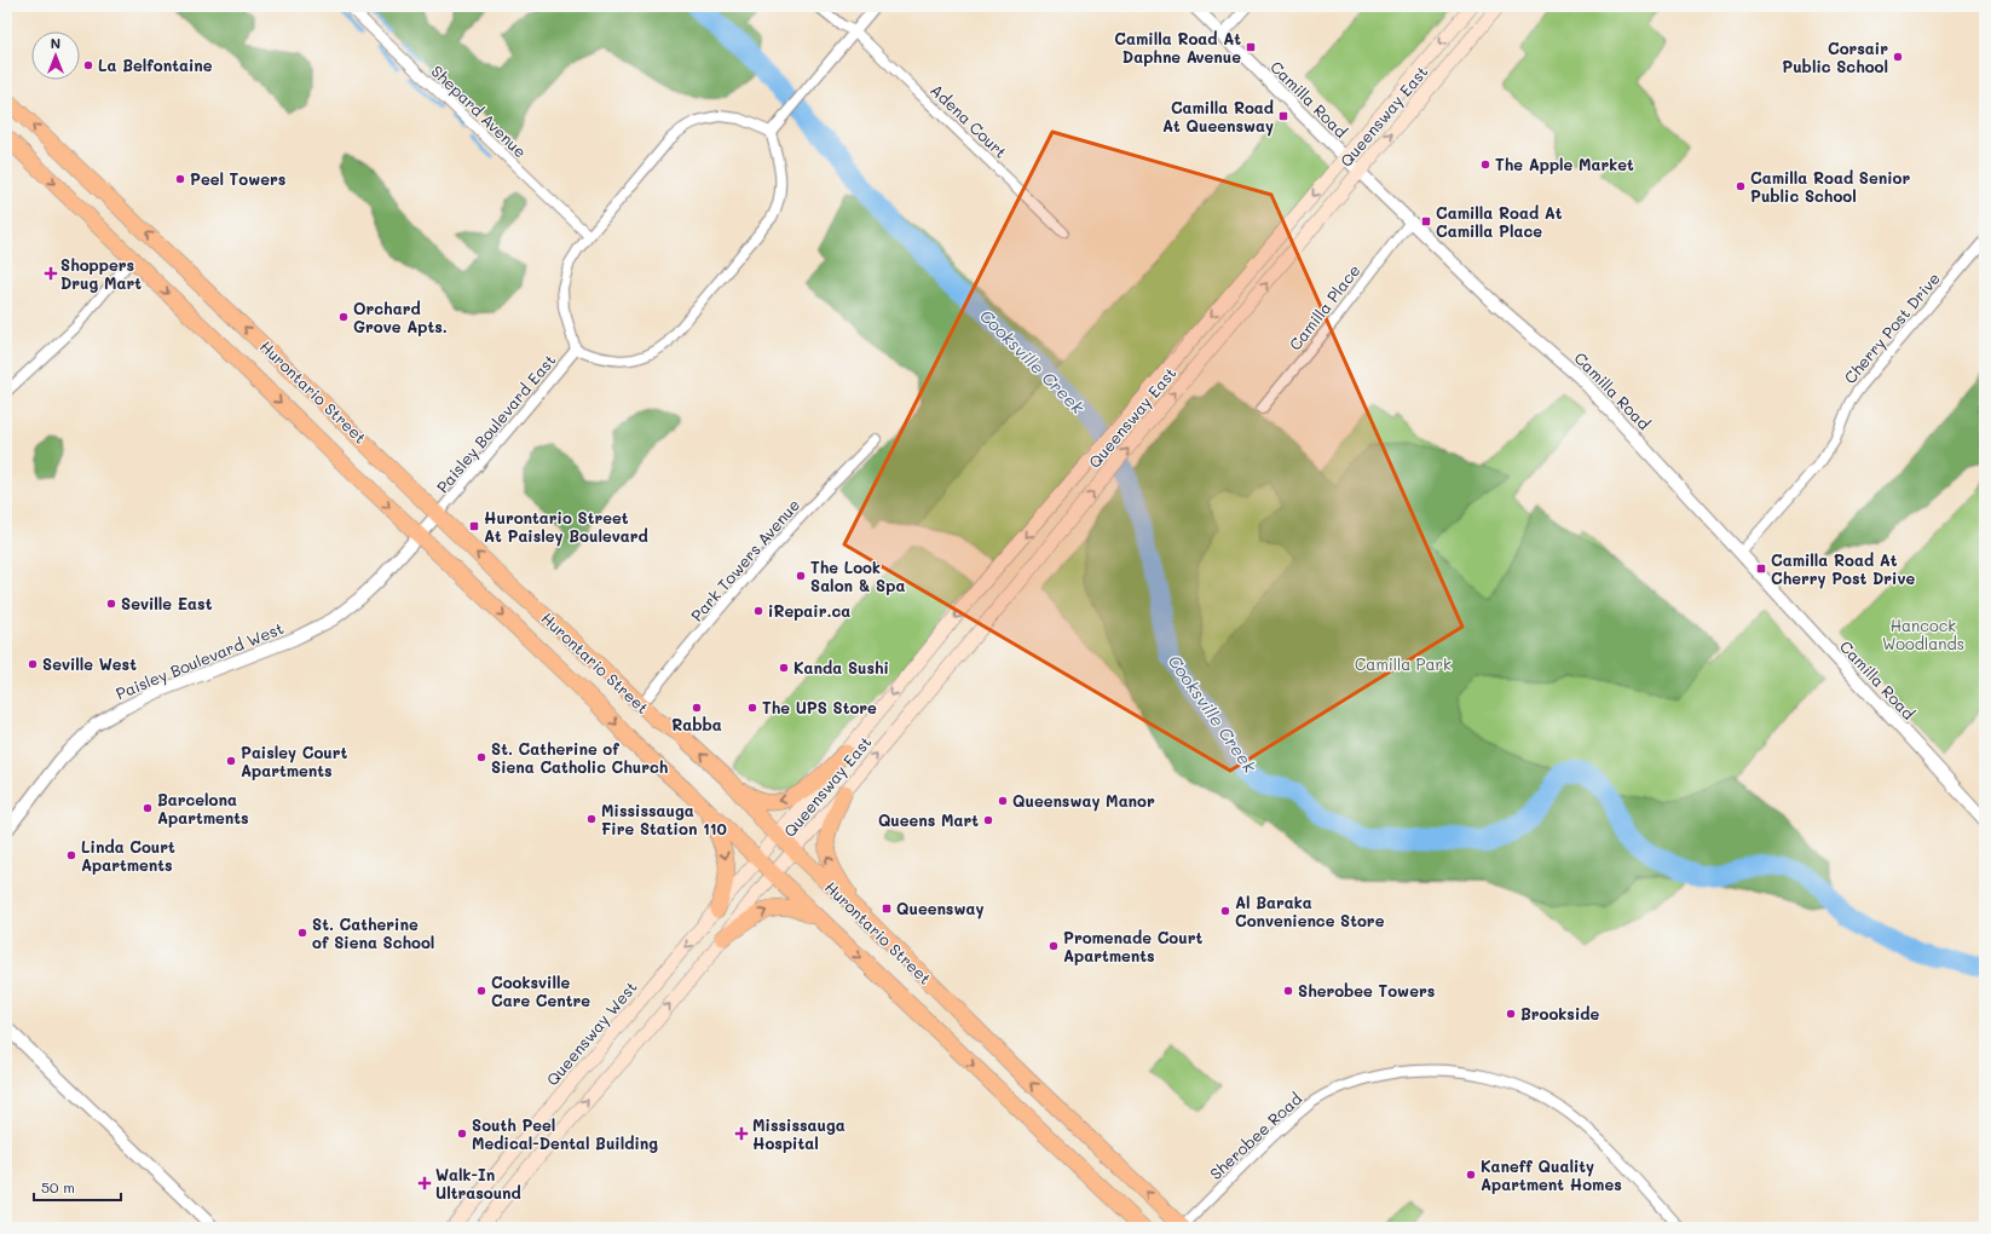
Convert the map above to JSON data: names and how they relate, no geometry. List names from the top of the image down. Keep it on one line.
{"streets":{"main road":["Queensway East","Hurontario Street","Queensway West"],"street":["Camilla Road","Shepard Avenue","Adena Court","Camilla Place","Cherry Post Drive","Paisley Boulevard East","Park Towers Avenue","Paisley Boulevard West","Sherobee Road"]},"crossings":[["Camilla Road","Queensway East"],["Camilla Road","Camilla Place"],["Camilla Road","Cherry Post Drive"],["Shepard Avenue","Paisley Boulevard East"],["Queensway East","Hurontario Street"],["Hurontario Street","Paisley Boulevard East"],["Hurontario Street","Park Towers Avenue"],["Hurontario Street","Paisley Boulevard West"],["Hurontario Street","Queensway West"],["Hurontario Street","Sherobee Road"],["Paisley Boulevard East","Paisley Boulevard West"]],"water":["Cooksville Creek"],"parks":["Hancock Woodlands","Camilla Park"],"places":{"transit":["Camilla Road At Daphne Avenue","Camilla Road At Queensway","Camilla Road At Camilla Place","Hurontario Street At Paisley Boulevard","Camilla Road At Cherry Post Drive","Queensway"],"other":["Corsair Public School","La Belfontaine","The Apple Market","Peel Towers","Camilla Road Senior Public School","Orchard Grove Apts.","The Look Salon & Spa","Seville East","iRepair.ca","Seville West","Kanda Sushi","Rabba","The UPS Store","St. Catherine of Siena Catholic Church","Paisley Court Apartments","Queensway Manor","Barcelona Apartments","Mississauga Fire Station 110","Queens Mart","Linda Court Apartments","Al Baraka Convenience Store","St. Catherine of Siena School","Promenade Court Apartments","Cooksville Care Centre","Sherobee Towers","Brookside","South Peel Medical-Dental Building","Kaneff Quality Apartment Homes"],"health":["Shoppers Drug Mart","Mississauga Hospital","Walk-In Ultrasound"]},"scale_bar":"50 m","north":"top"}
